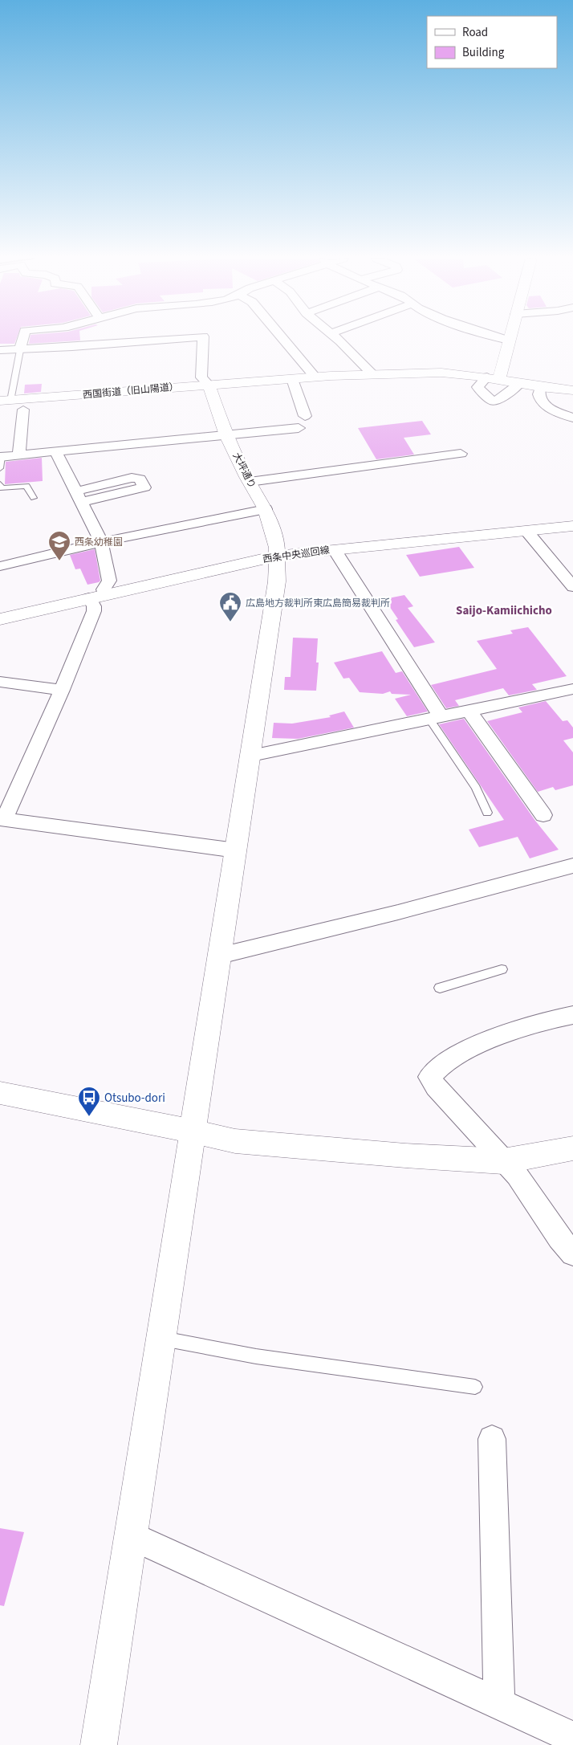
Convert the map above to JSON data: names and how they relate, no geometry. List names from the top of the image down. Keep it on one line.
{"streets":{"street":["西国街道（旧山陽道）","大坪通り","西条中央巡回線"]},"crossings":[["西国街道（旧山陽道）","大坪通り"],["大坪通り","西条中央巡回線"]],"districts":["Saijo-Kamiichicho"],"places":{"school or university":["西条幼稚園"],"public building":["広島地方裁判所東広島簡易裁判所"],"bus stop":["Otsubo-dori"]},"legend":["Road","Building"]}
